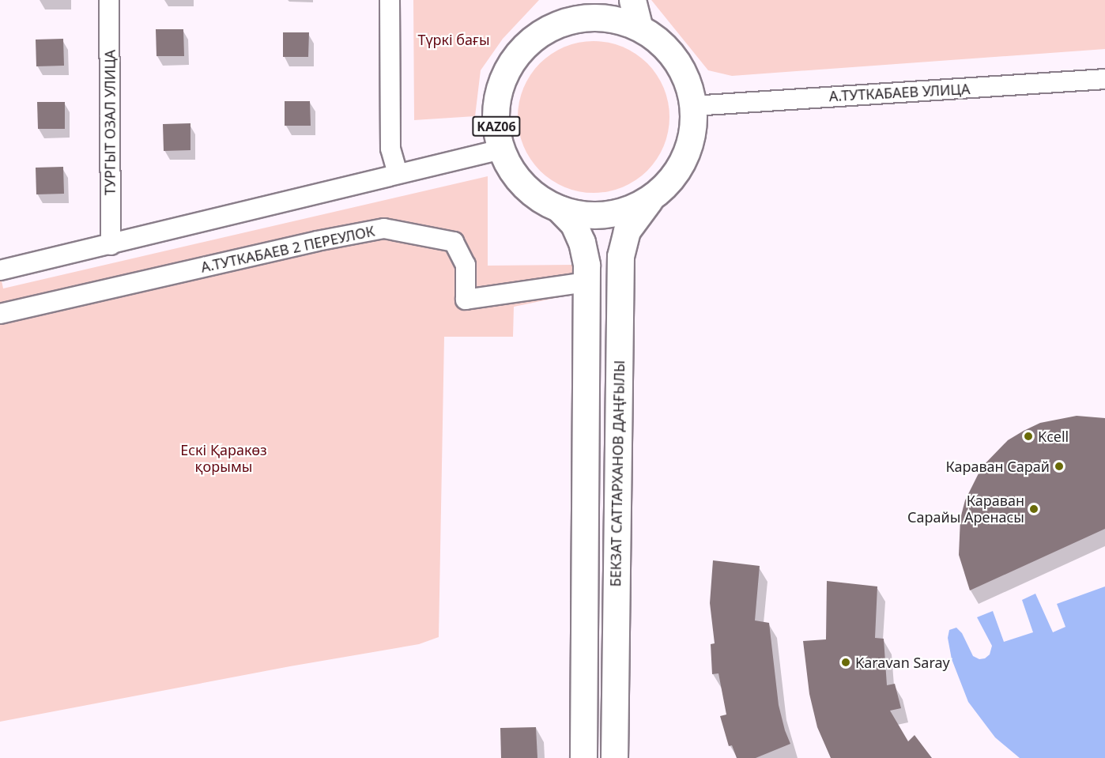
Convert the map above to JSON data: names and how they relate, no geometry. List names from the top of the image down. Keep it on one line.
{"streets":{"main road":["KАZ06","БЕКЗАТ САТТАРХАНОВ ДАҢҒЫЛЫ"],"street":["А.ТУТКАБАЕВ УЛИЦА","ТУРГЫТ ОЗАЛ УЛИЦА","А.ТУТКАБАЕВ 2 ПЕРЕУЛОК"]},"crossings":[["А.ТУТКАБАЕВ УЛИЦА","KАZ06"],["KАZ06","А.ТУТКАБАЕВ 2 ПЕРЕУЛОК"],["KАZ06","БЕКЗАТ САТТАРХАНОВ ДАҢҒЫЛЫ"]],"parks":["Түркі бағы","Ескі Қаракөз қорымы"],"places":["Kcell","Караван Сарай","Караван Сарайы Аренасы","Karavan Saray"]}
